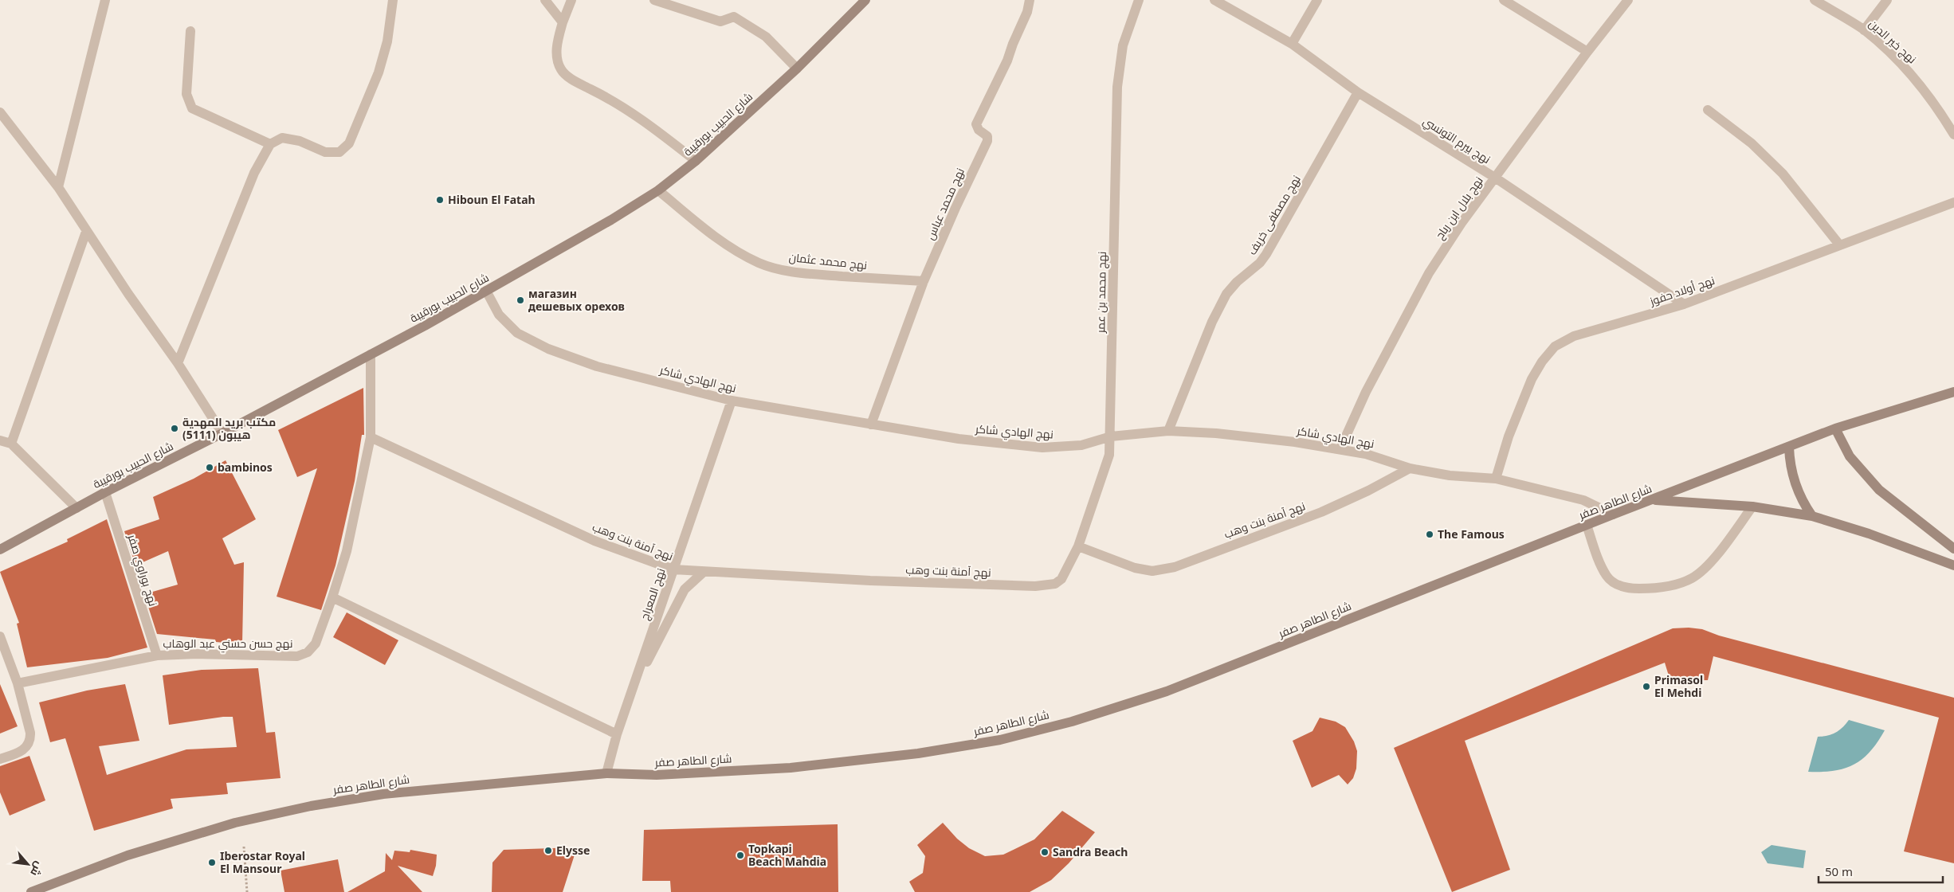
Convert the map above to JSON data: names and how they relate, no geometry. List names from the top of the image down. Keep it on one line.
{"streets":{"main road":["شارع الحبيب بورقيبة","شارع الطاهر صفر"],"street":["نهج خير الدين","نهج بيرم التونسي","نهج محمد عباس","نهج بلال ابن رباح","نهج مصطفى خريف","نهج محمد عثمان","نهج أولاد حفوز","نهج محمد بن عمر","نهج الهادي شاكر","نهج آمنة بنت وهب","نهج بوراوي صفر","نهج المعراج","نهج حسن حسني عبد الوهاب"]},"crossings":[["شارع الحبيب بورقيبة","نهج محمد عثمان"],["شارع الحبيب بورقيبة","نهج الهادي شاكر"],["شارع الحبيب بورقيبة","نهج بوراوي صفر"],["نهج بيرم التونسي","نهج بلال ابن رباح"],["نهج بيرم التونسي","نهج مصطفى خريف"],["نهج بيرم التونسي","نهج أولاد حفوز"],["نهج محمد عباس","نهج محمد عثمان"],["نهج محمد عباس","نهج الهادي شاكر"],["نهج بلال ابن رباح","نهج الهادي شاكر"],["نهج مصطفى خريف","نهج الهادي شاكر"],["نهج أولاد حفوز","نهج الهادي شاكر"],["نهج محمد بن عمر","نهج الهادي شاكر"],["نهج محمد بن عمر","نهج آمنة بنت وهب"],["نهج الهادي شاكر","شارع الطاهر صفر"],["نهج الهادي شاكر","نهج آمنة بنت وهب"],["نهج الهادي شاكر","نهج المعراج"],["شارع الطاهر صفر","نهج المعراج"],["نهج آمنة بنت وهب","نهج المعراج"],["نهج آمنة بنت وهب","نهج حسن حسني عبد الوهاب"],["نهج بوراوي صفر","نهج حسن حسني عبد الوهاب"]],"places":["Hiboun El Fatah","магазин дешевых орехов","مكتب بريد المهدية هيبون (5111)","bambinos","The Famous","Primasol El Mehdi","Elysse","Sandra Beach","Topkapi Beach Mahdia","Iberostar Royal El Mansour"],"scale_bar":"50 m","north":"bottom right"}
